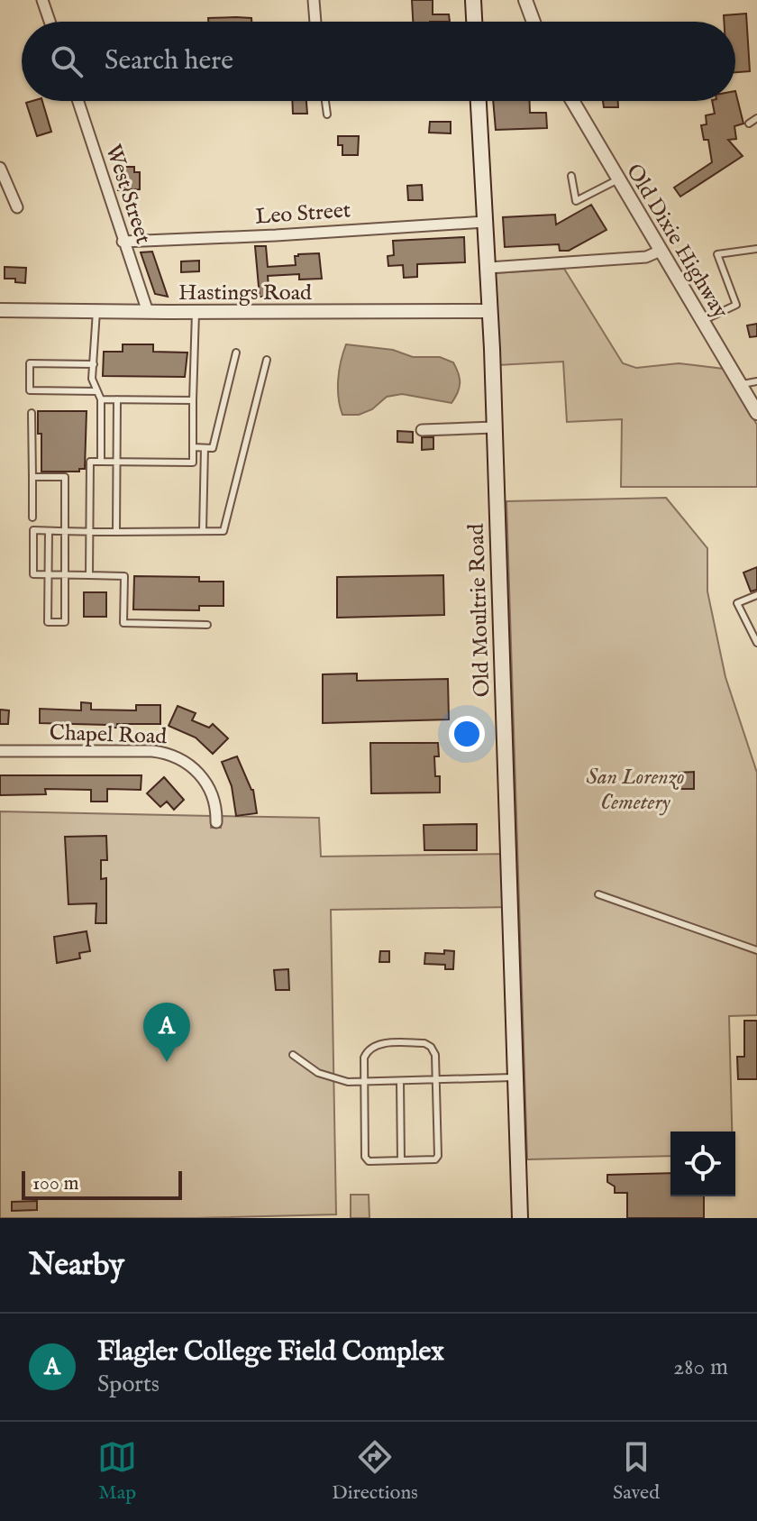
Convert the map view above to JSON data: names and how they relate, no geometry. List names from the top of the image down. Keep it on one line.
{"streets":{"main road":["Old Moultrie Road"],"street":["West Street","Leo Street","Old Dixie Highway","Hastings Road","Chapel Road"]},"crossings":[["West Street","Leo Street"],["West Street","Hastings Road"],["Leo Street","Old Moultrie Road"],["Hastings Road","Old Moultrie Road"]],"parks":["San Lorenzo Cemetery"],"scale_bar":"100 m","page":{"search":"Search here","pins":"A","scale":"100 m","heading":"Nearby","list":[{"mark":"A","name":"Flagler College Field Complex","note":"Sports","value":"280 m"}],"nav":["Map","Directions","Saved"]}}
